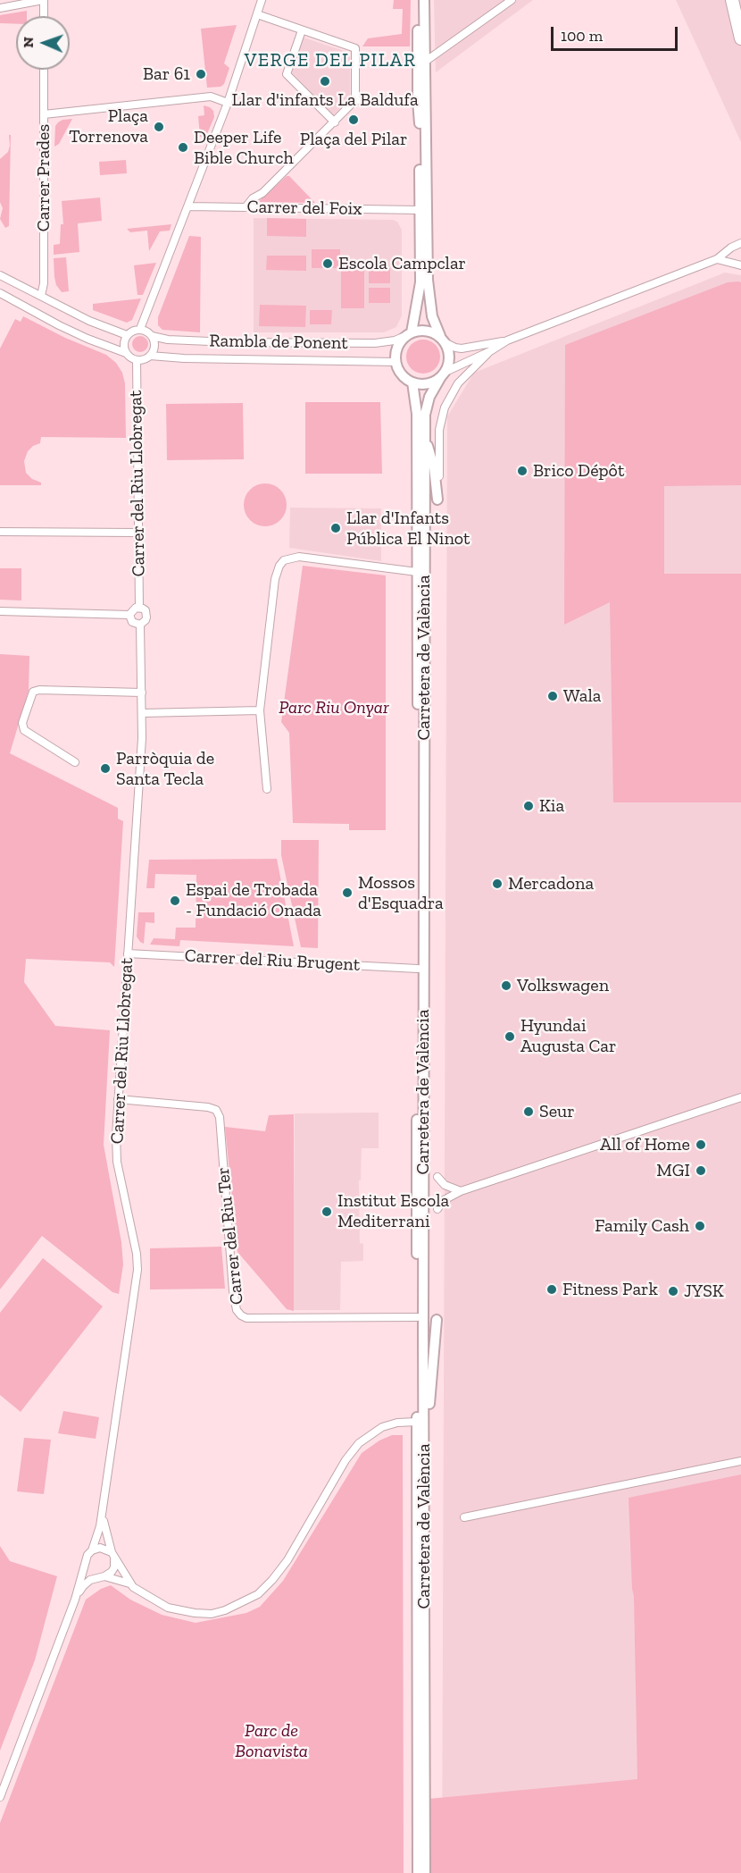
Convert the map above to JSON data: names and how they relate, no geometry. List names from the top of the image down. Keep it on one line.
{"streets":{"main road":["Carretera de València"],"street":["Carrer Prades","Carrer del Foix","Rambla de Ponent","Carrer del Riu Llobregat","Carrer del Riu Brugent","Carrer del Riu Ter"]},"crossings":[["Rambla de Ponent","Carrer del Riu Llobregat"],["Rambla de Ponent","Carretera de València"],["Carrer del Riu Llobregat","Carrer del Riu Brugent"],["Carrer del Riu Llobregat","Carrer del Riu Ter"],["Carretera de València","Carrer del Riu Brugent"],["Carretera de València","Carrer del Riu Ter"]],"districts":["VERGE DEL PILAR"],"parks":["Parc Riu Onyar","Parc de Bonavista"],"places":["Bar 61","Llar d'infants La Baldufa","Plaça del Pilar","Plaça Torrenova","Deeper Life Bible Church","Escola Campclar","Brico Dépôt","Llar d'Infants Pública El Ninot","Wala","Parròquia de Santa Tecla","Kia","Mercadona","Mossos d'Esquadra","Espai de Trobada - Fundació Onada","Volkswagen","Hyundai Augusta Car","Seur","All of Home","MGI","Institut Escola Mediterrani","Family Cash","Fitness Park","JYSK"],"scale_bar":"100 m","north":"left"}
